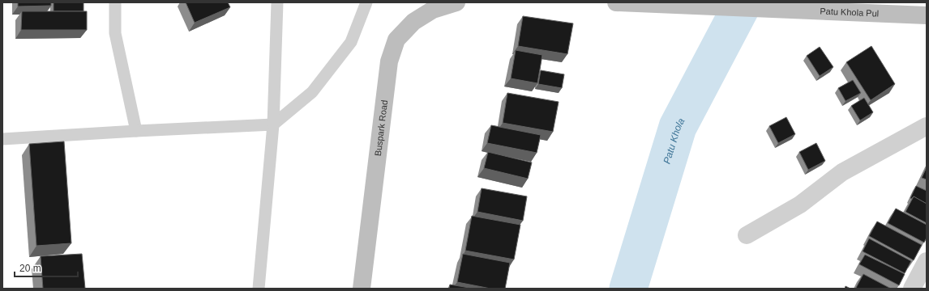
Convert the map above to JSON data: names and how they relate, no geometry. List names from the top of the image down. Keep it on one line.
{"streets":{"main road":["Patu Khola Pul","Buspark Road"]},"water":["Patu Khola"],"scale_bar":"20 m"}
